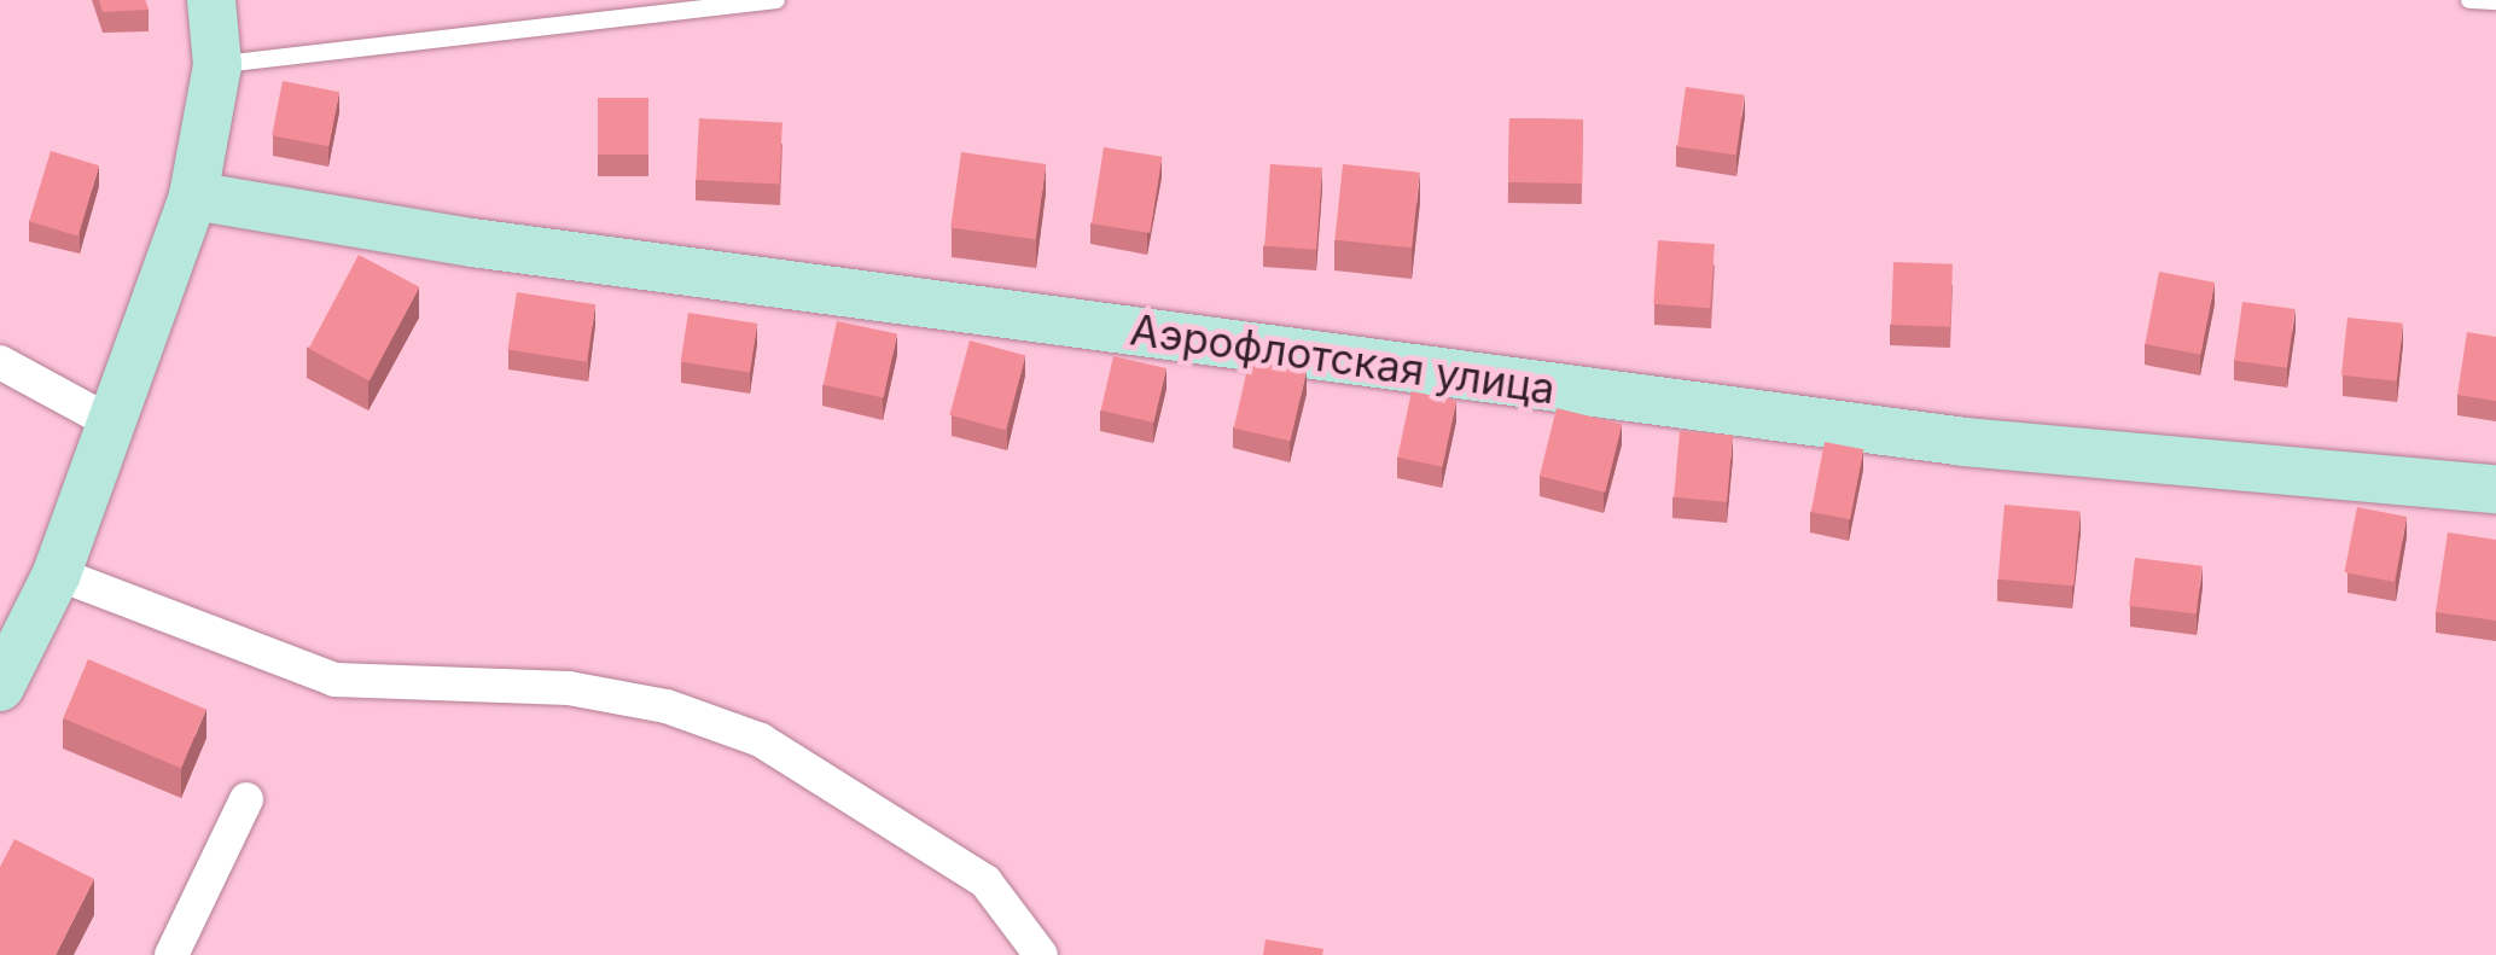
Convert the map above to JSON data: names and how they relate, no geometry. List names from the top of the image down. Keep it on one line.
{"streets":{"main road":["Аэрофлотская улица"]}}
